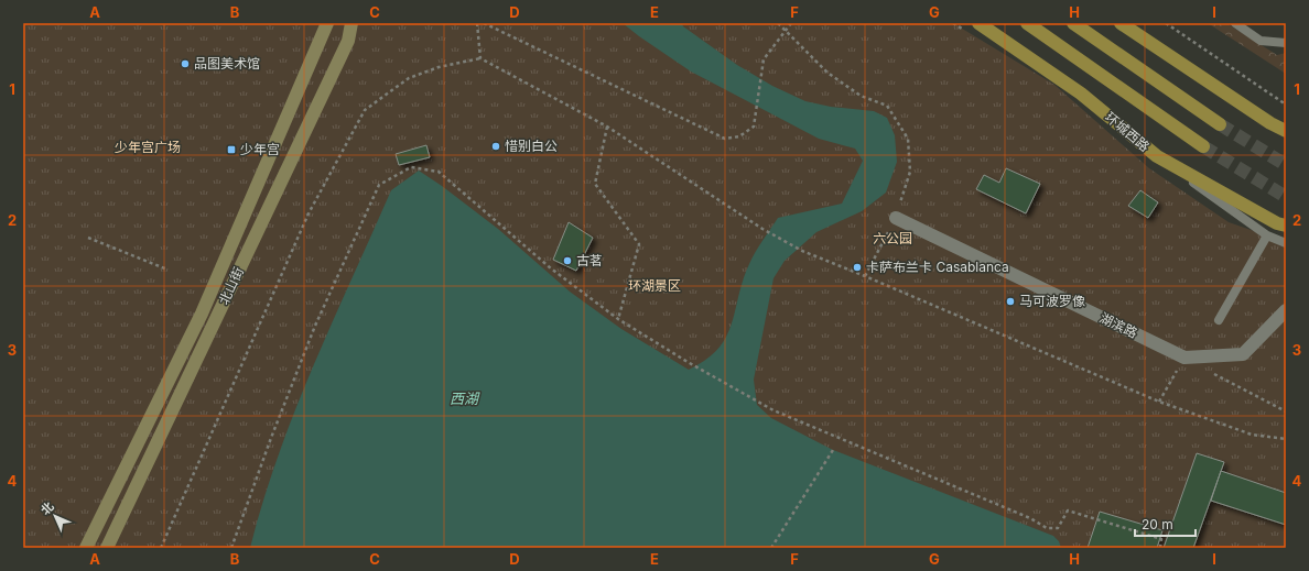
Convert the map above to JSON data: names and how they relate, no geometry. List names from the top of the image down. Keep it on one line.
{"streets":{"main road":["环城西路","北山街"],"street":["湖滨路"]},"water":["西湖"],"parks":["少年宫广场","六公园","环湖景区"],"places":{"other":["品图美术馆","惜别白公","古茗","卡萨布兰卡 Casablanca","马可波罗像"],"transit":["少年宫"]},"scale_bar":"20 m","north":"top left","grid":{"columns":["A","B","C","D","E","F","G","H","I"],"rows":["1","2","3","4"]}}
